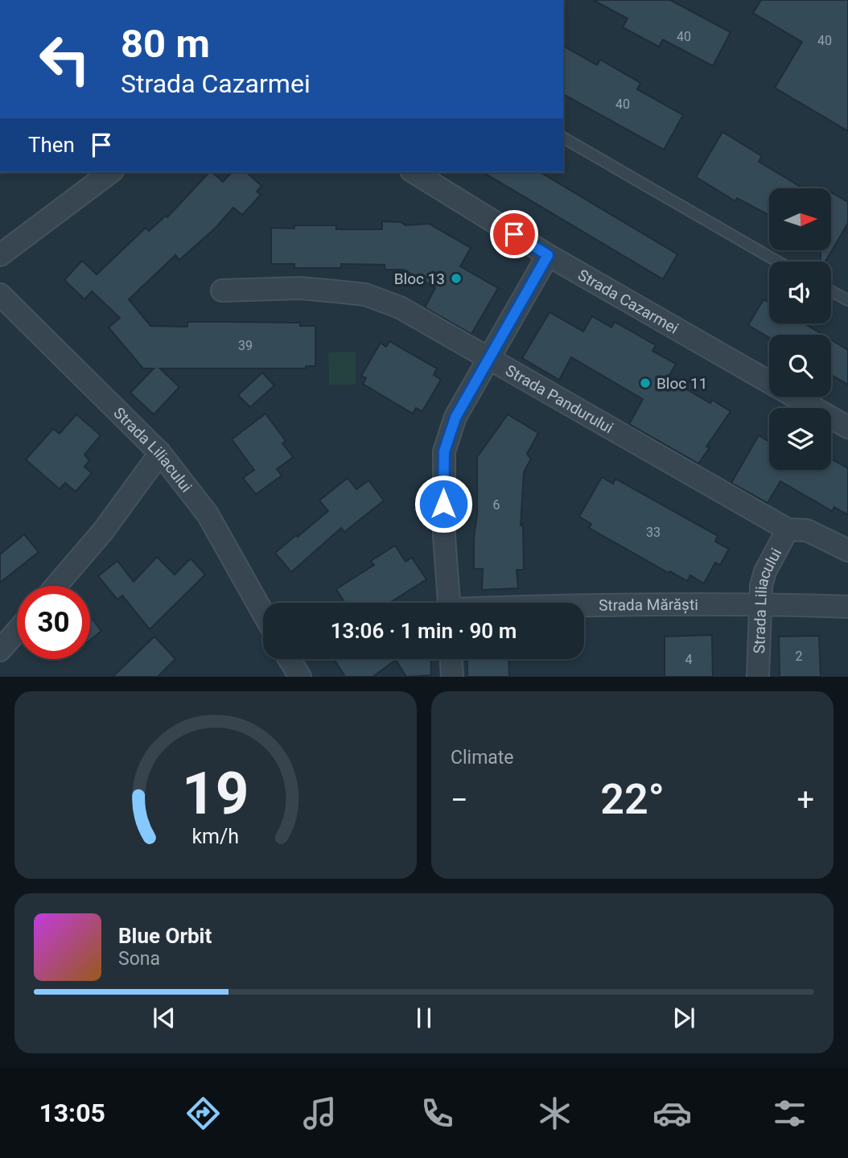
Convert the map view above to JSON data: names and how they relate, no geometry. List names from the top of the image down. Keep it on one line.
{"streets":{"street":["Strada Cazarmei","Strada Pandurului","Strada Liliacului","Strada Mărăști"]},"crossings":[["Strada Pandurului","Strada Liliacului"],["Strada Liliacului","Strada Mărăști"]],"places":["Bloc 13","Bloc 11"],"house_numbers":["40","40","40","39","6","33","2","4"],"north":"right","page":{"turn":["80 m","Strada Cazarmei"],"then":"Then","limit":"30","trip":"13:06 · 1 min · 90 m","tile":"Climate","heat":["−","22°","+"],"song":["Blue Orbit","Sona"],"tabs":"13:05","gauge":["19","km/h"]}}
